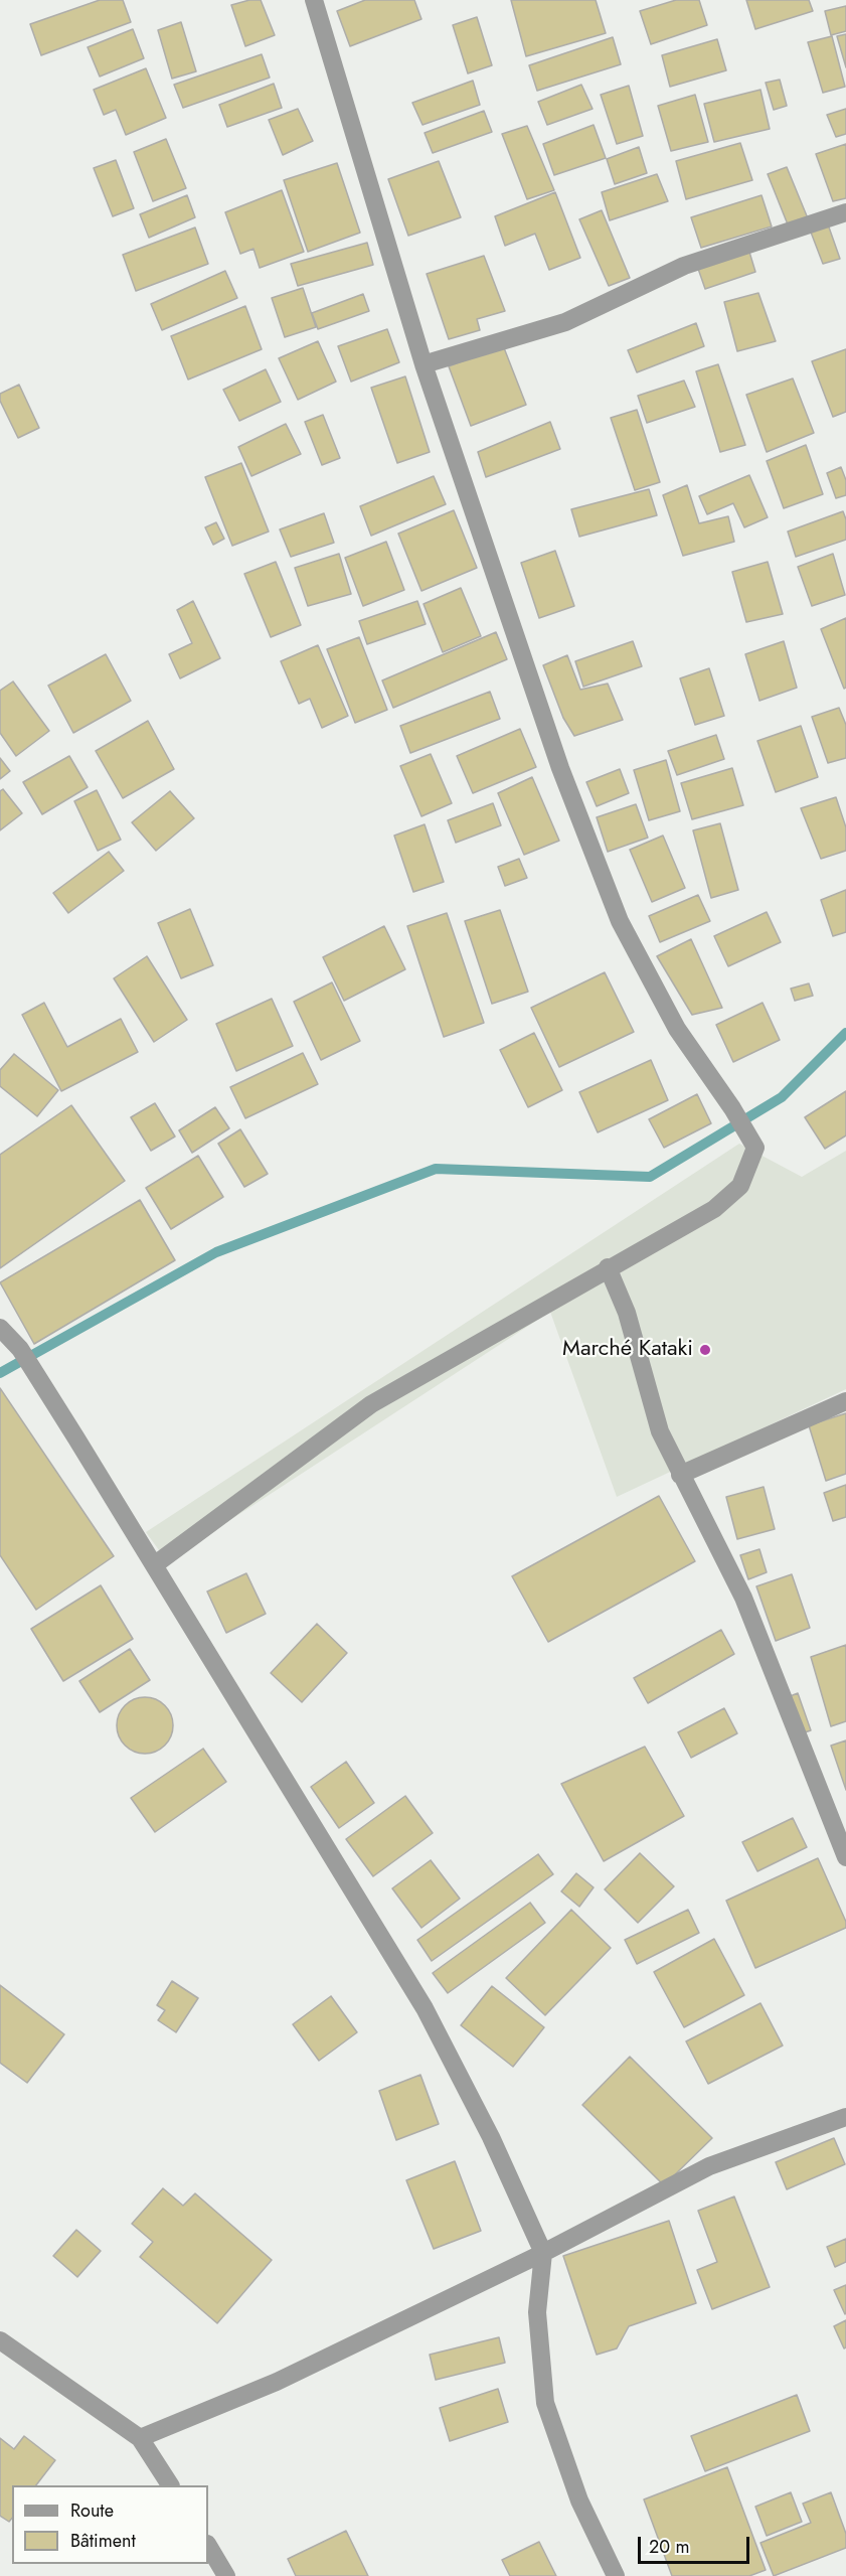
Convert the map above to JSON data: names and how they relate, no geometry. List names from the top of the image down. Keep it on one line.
{"places":["Marché Kataki"],"legend":["Route","Bâtiment"],"scale_bar":"20 m"}
